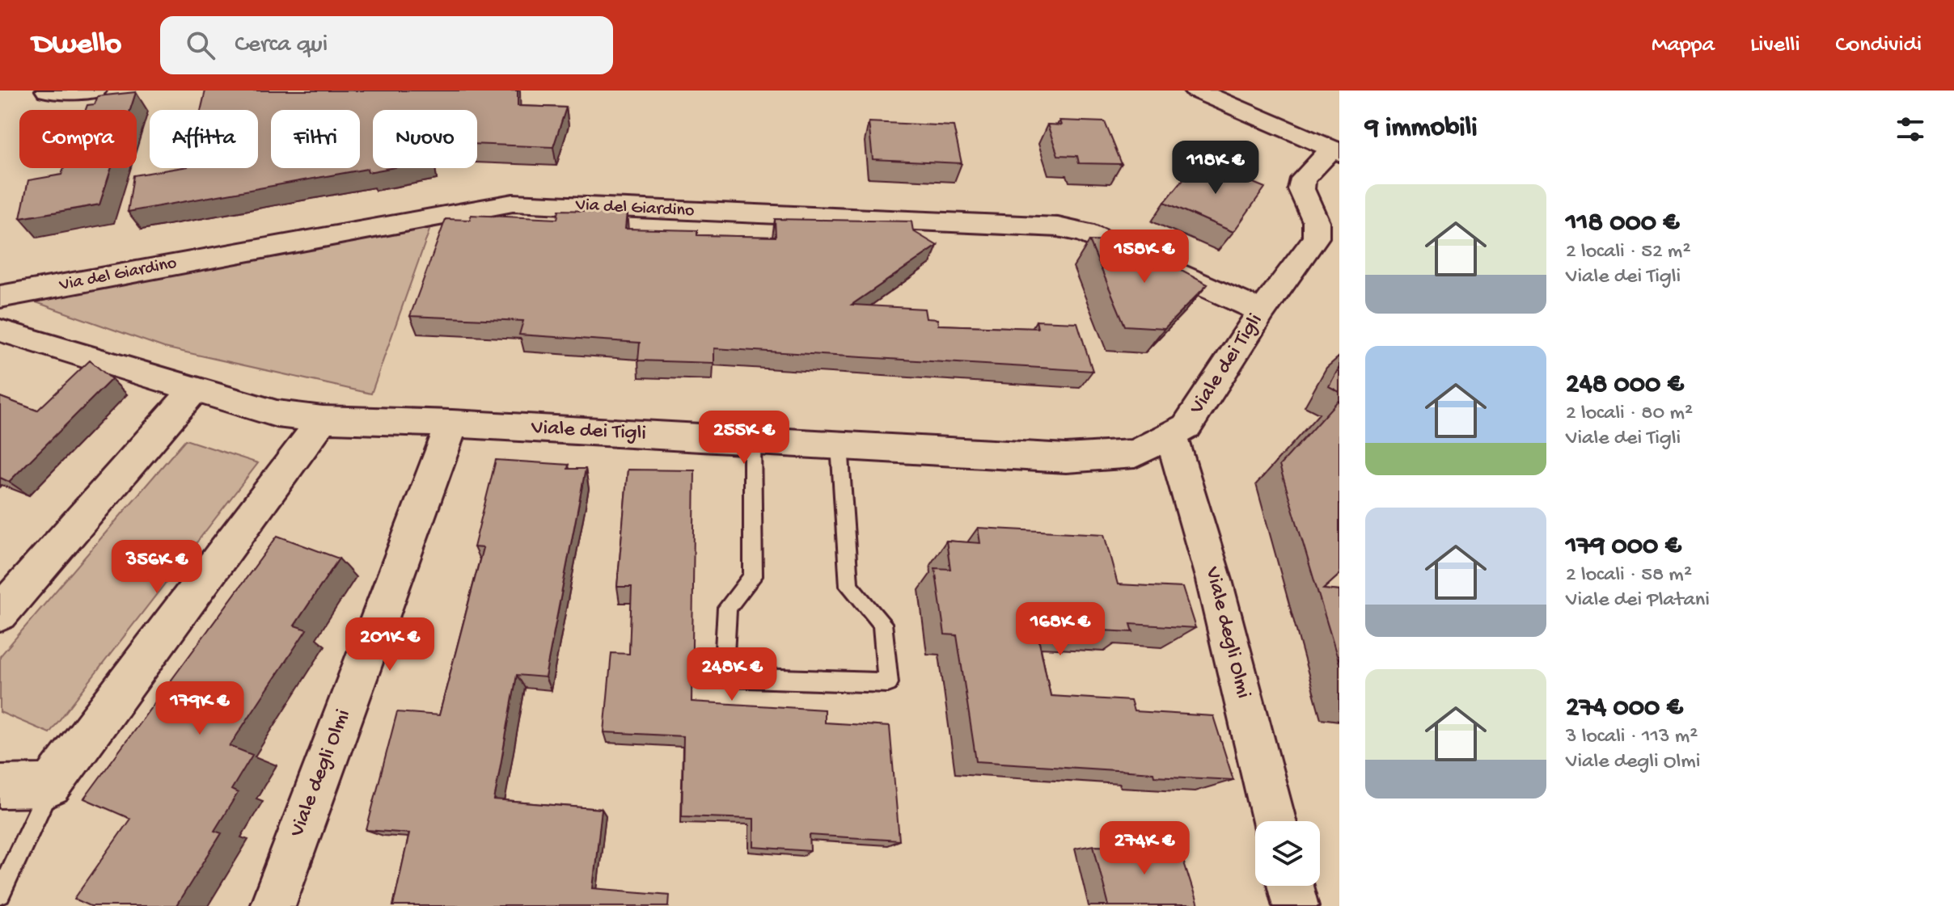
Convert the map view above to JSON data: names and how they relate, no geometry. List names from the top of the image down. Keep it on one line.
{"streets":{"street":["Via del Giardino","Viale dei Tigli","Viale degli Olmi"]},"crossings":[["Via del Giardino","Viale dei Tigli"],["Viale dei Tigli","Viale degli Olmi"]],"page":{"header":"Dwello","search":"Cerca qui","nav":["Mappa","Livelli","Condividi"],"heading":"9 immobili","chip":["Compra","Affitta","Filtri","Nuovo"],"price":["118K €","158K €","255K €","356K €","168K €","201K €","248K €","179K €","274K €"],"list":[{"name":"118 000 €","note":"2 locali · 52 m² · Viale dei Tigli"},{"name":"248 000 €","note":"2 locali · 80 m² · Viale dei Tigli"},{"name":"179 000 €","note":"2 locali · 58 m² · Viale dei Platani"},{"name":"274 000 €","note":"3 locali · 113 m² · Viale degli Olmi"}]}}
